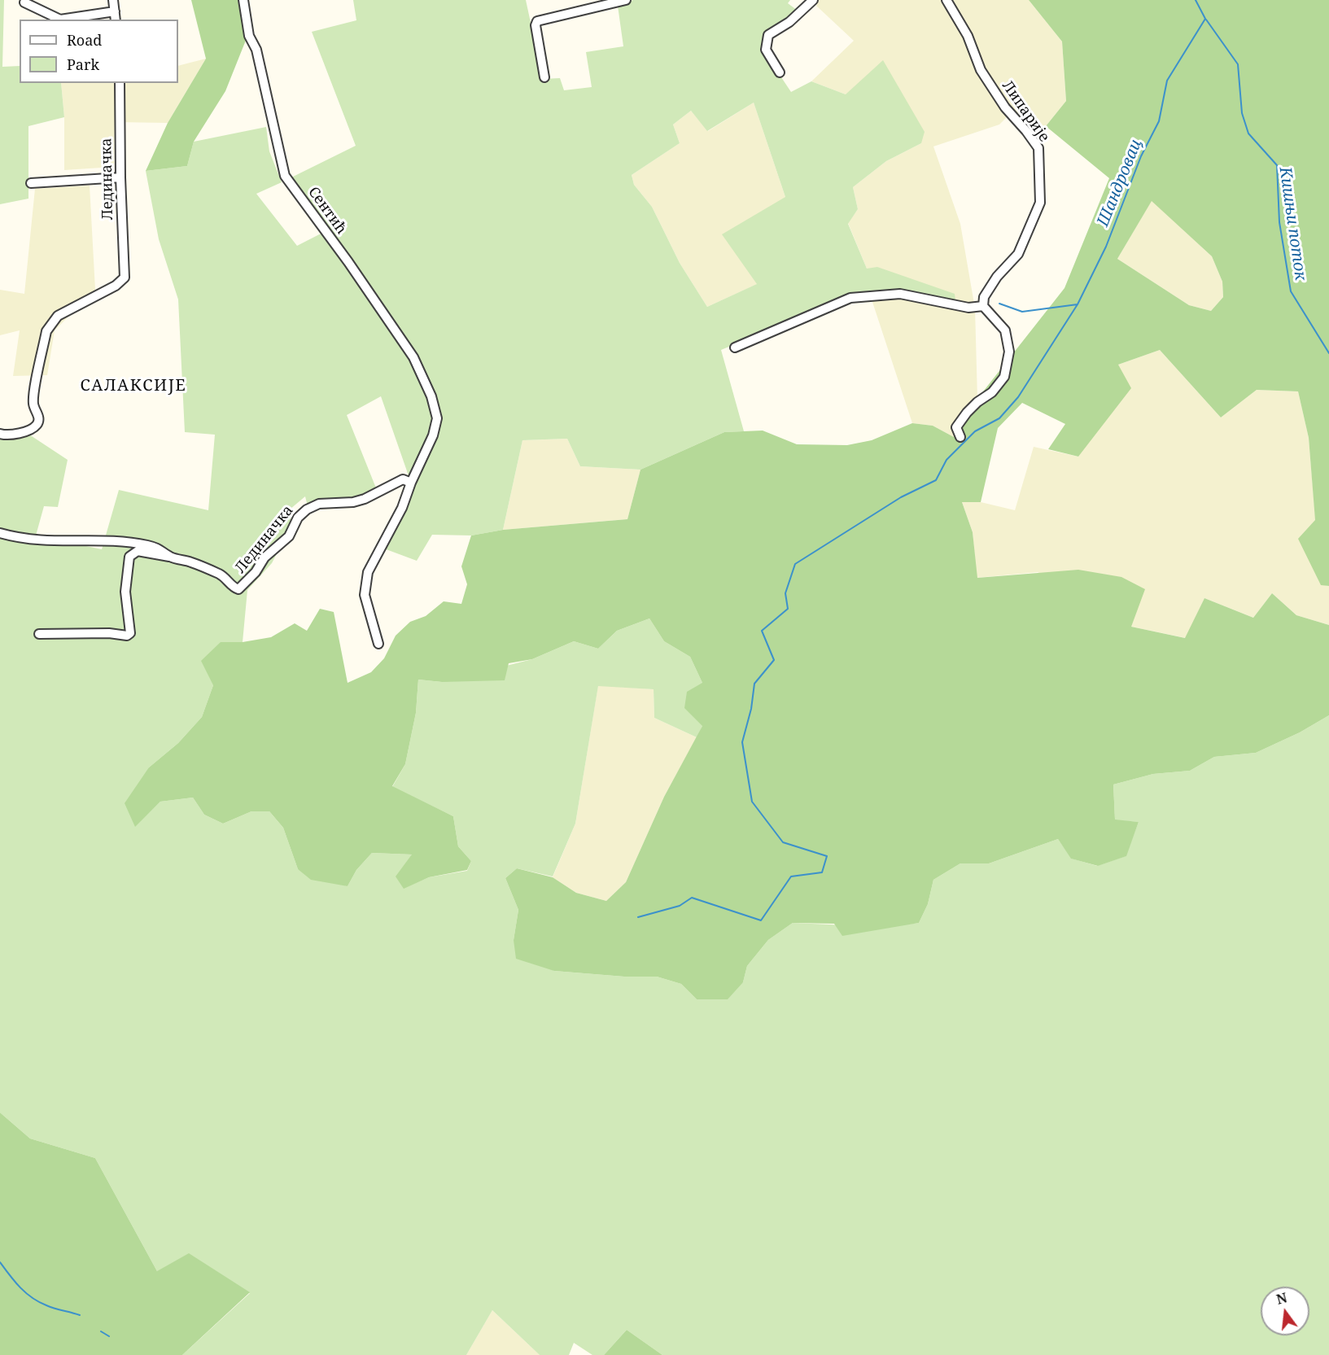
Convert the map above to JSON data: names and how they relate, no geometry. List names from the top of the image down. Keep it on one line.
{"streets":{"street":["Липарије","Лединачка","Сентић"]},"crossings":[["Лединачка","Сентић"]],"districts":["САЛАКСИЈЕ"],"water":["Шандровац","Кишњи поток"],"legend":["Road","Park"],"north":"top"}
